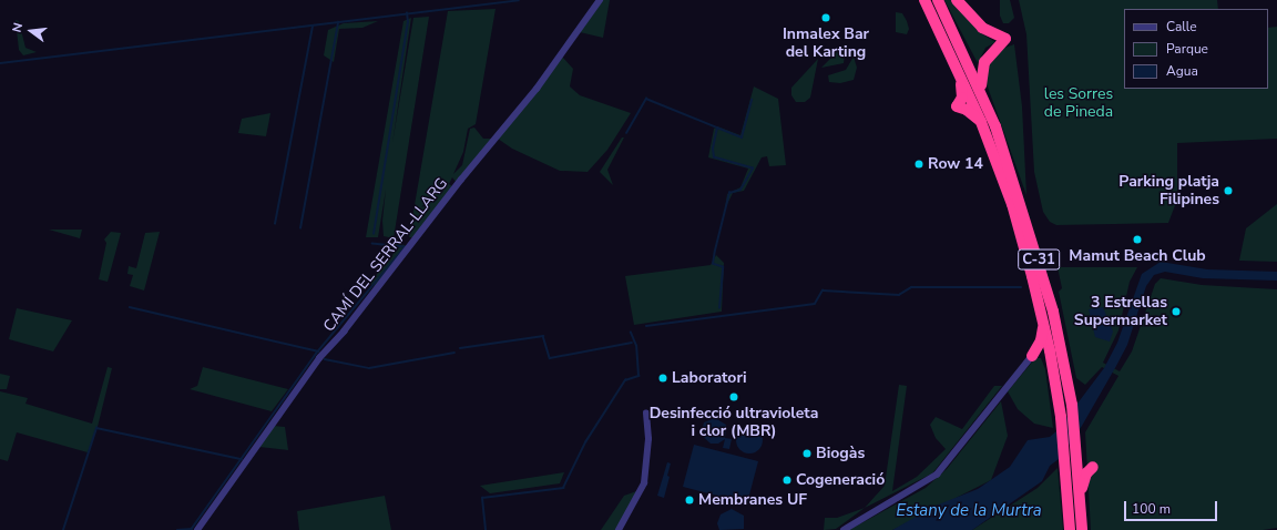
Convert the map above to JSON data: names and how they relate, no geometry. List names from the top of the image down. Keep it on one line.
{"streets":{"highway":["C-31"],"street":["CAMÍ DEL SERRAL-LLARG"]},"water":["Estany de la Murtra"],"parks":["les Sorres de Pineda"],"places":["Inmalex Bar del Karting","Row 14","Parking platja Filipines","Mamut Beach Club","3 Estrellas Supermarket","Laboratori","Desinfecció ultravioleta i clor (MBR)","Biogàs","Cogeneració","Membranes UF"],"legend":["Calle","Parque","Agua"],"scale_bar":"100 m","north":"left"}
